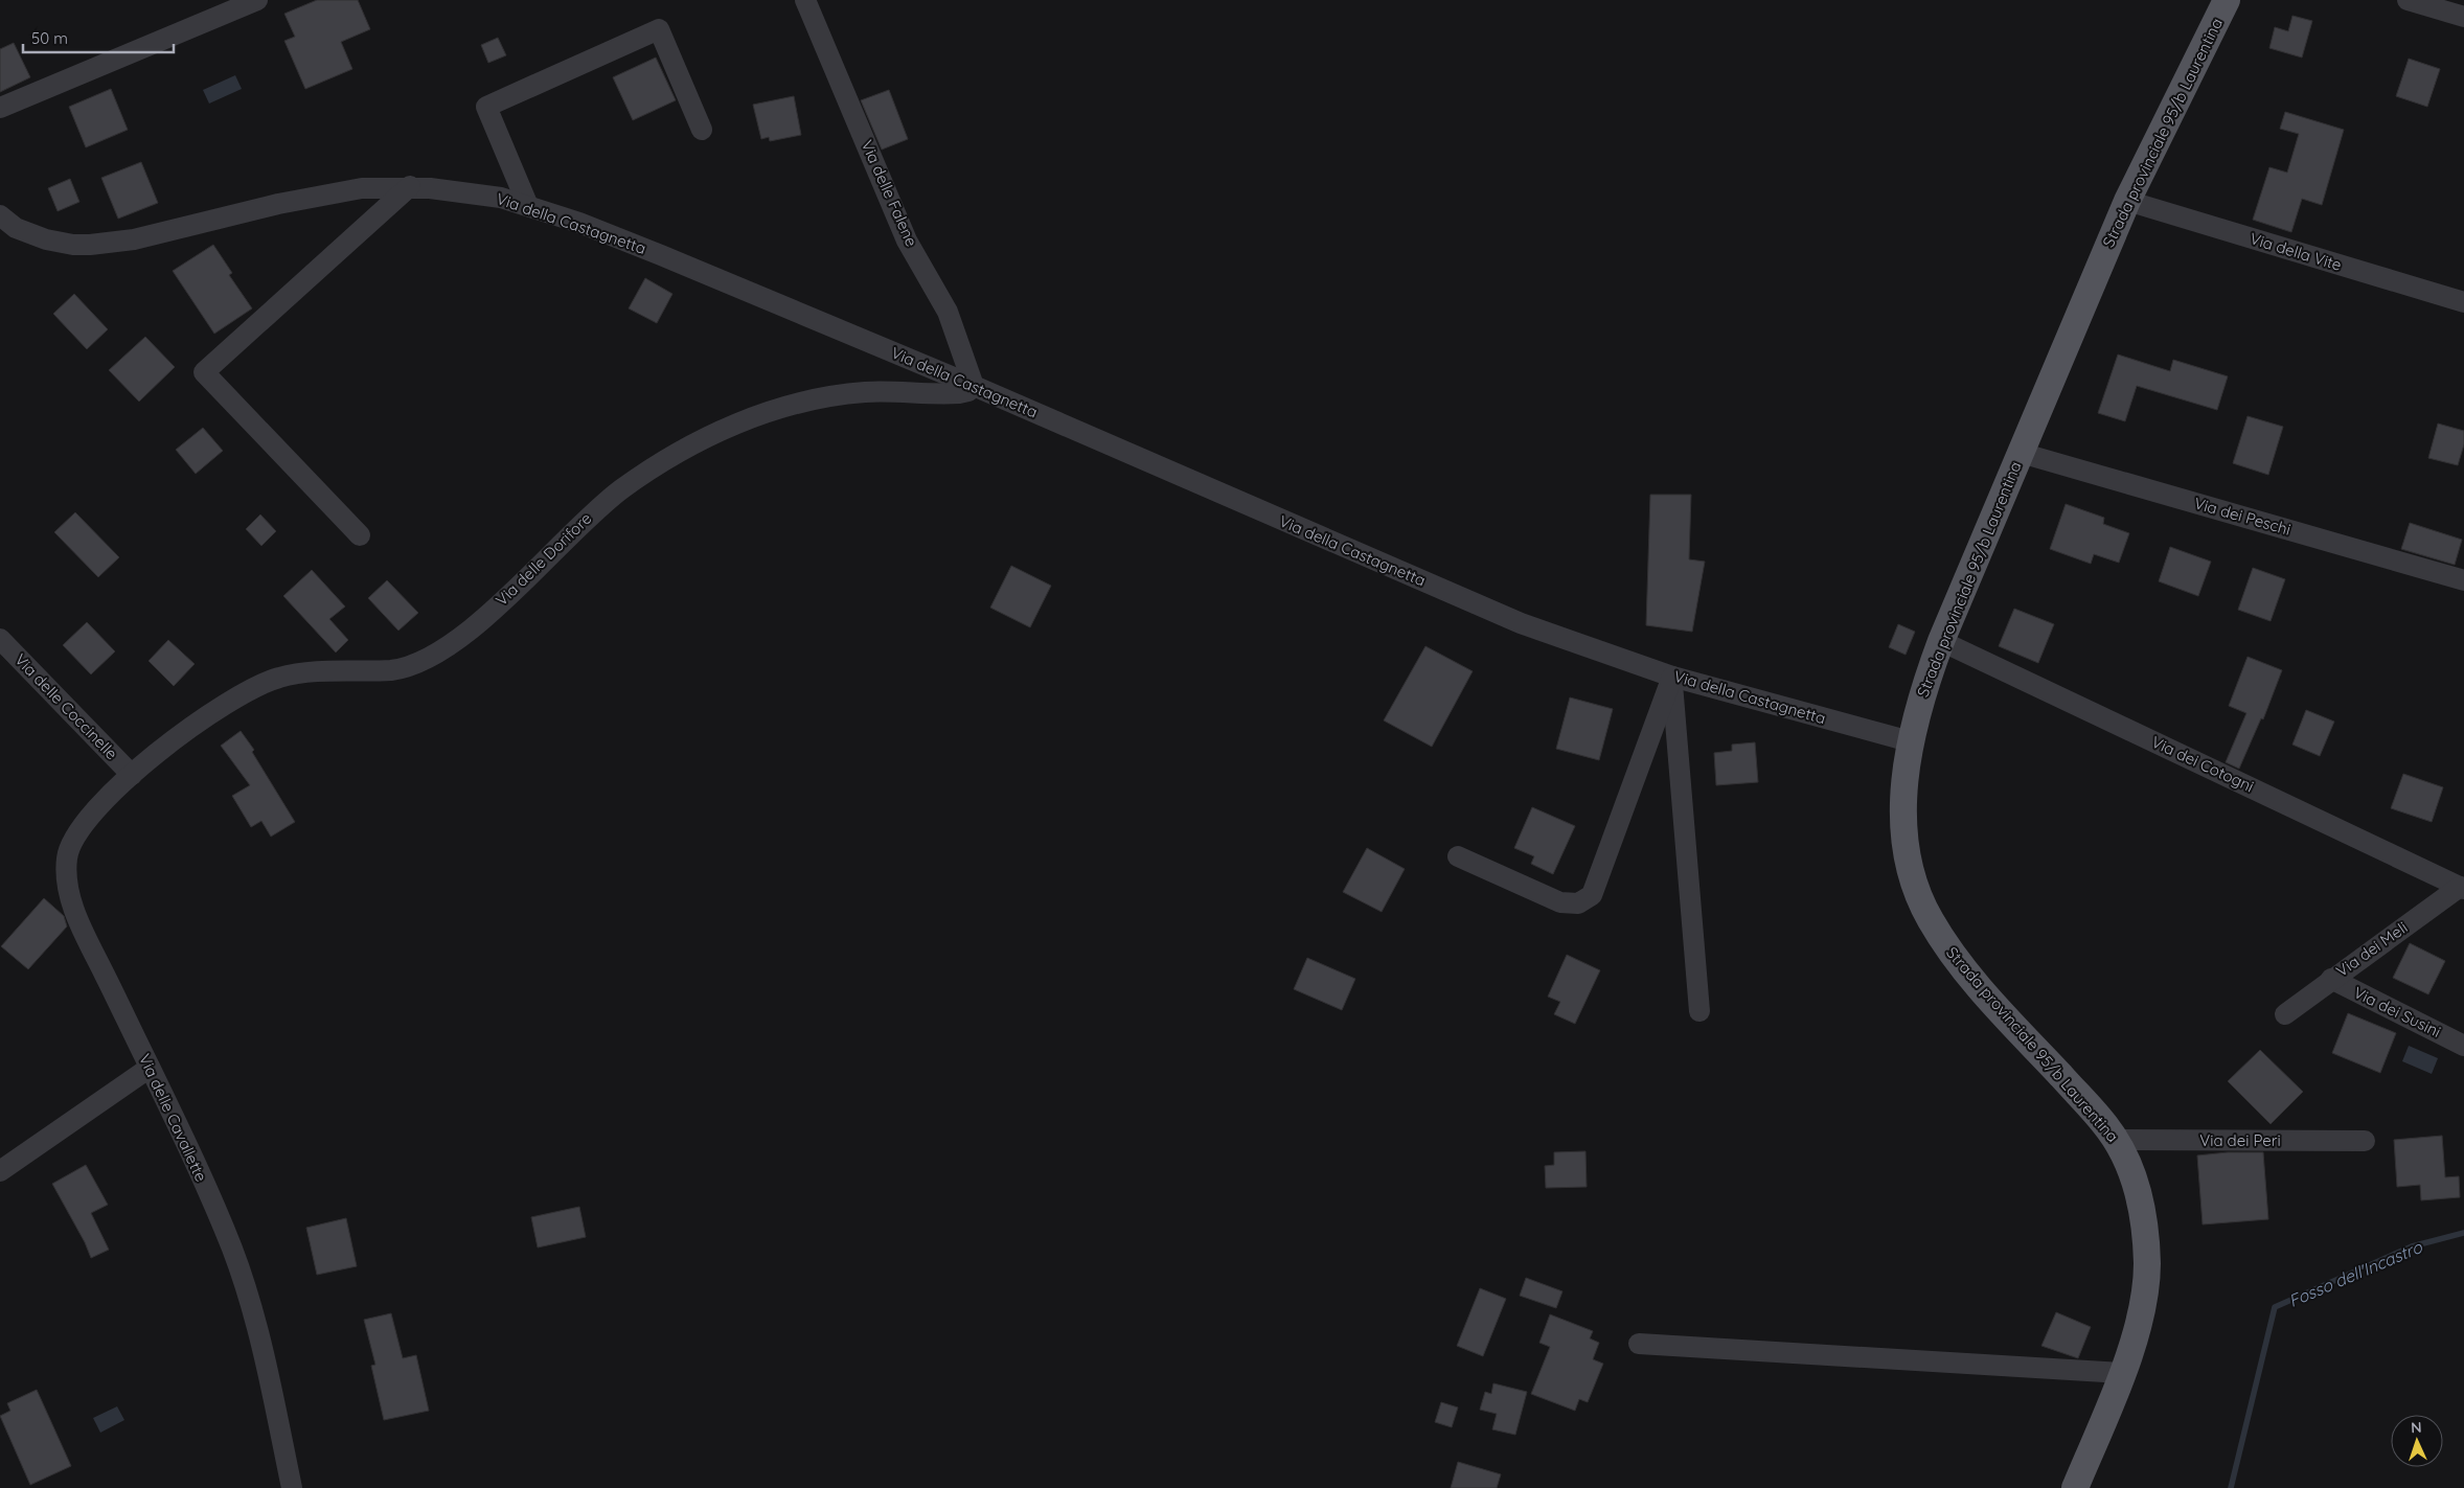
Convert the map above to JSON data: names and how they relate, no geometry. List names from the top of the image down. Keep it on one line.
{"streets":{"main road":["Strada provinciale 95/b Laurentina"],"street":["Via delle Falene","Via della Castagnetta","Via della Vite","Via dei Peschi","Via delle Dorifore","Via delle Coccinelle","Via dei Cotogni","Via dei Meli","Via dei Susini","Via delle Cavallette","Via dei Peri"]},"crossings":[["Strada provinciale 95/b Laurentina","Via della Castagnetta"],["Strada provinciale 95/b Laurentina","Via della Vite"],["Strada provinciale 95/b Laurentina","Via dei Peschi"],["Strada provinciale 95/b Laurentina","Via dei Cotogni"],["Strada provinciale 95/b Laurentina","Via dei Peri"],["Via delle Falene","Via della Castagnetta"],["Via delle Falene","Via delle Dorifore"],["Via della Castagnetta","Via delle Dorifore"],["Via delle Dorifore","Via delle Coccinelle"],["Via delle Dorifore","Via delle Cavallette"],["Via delle Coccinelle","Via delle Cavallette"],["Via dei Cotogni","Via dei Meli"],["Via dei Meli","Via dei Susini"]],"water":["Fosso dell'Incastro"],"scale_bar":"50 m","north":"top"}
